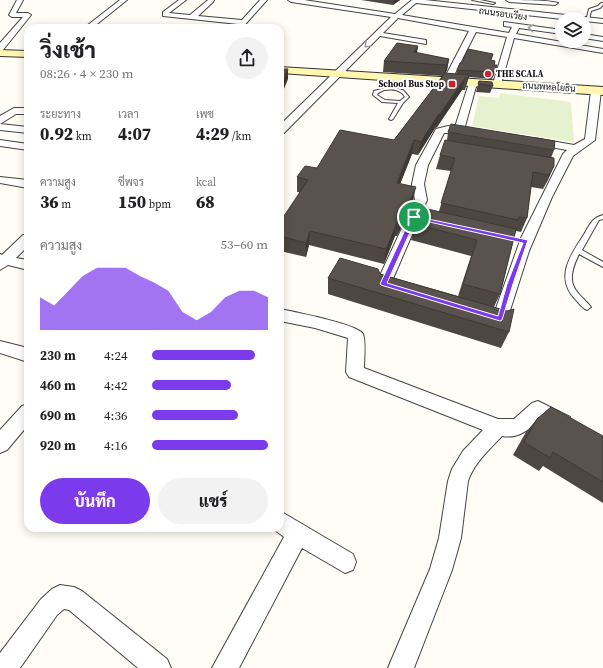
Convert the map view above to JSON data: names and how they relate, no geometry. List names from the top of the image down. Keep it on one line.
{"streets":{"main road":["ถนนพหลโยธิน"],"street":["ถนนรอบเวียง"]},"places":{"other":["THE SCALA"],"transit":["School Bus Stop"]},"page":{"heading":["วิ่งเช้า","08:26 · 4 × 230 m"],"stats":[["ระยะทาง","0.92 km"],["เวลา","4:07"],["เพซ","4:29 /km"],["ความสูง","36 m"],["ชีพจร","150 bpm"],["kcal","68"]],"chart":["ความสูง","53–60 m"],"list":[{"name":"230 m","note":"4:24"},{"name":"460 m","note":"4:42"},{"name":"690 m","note":"4:36"},{"name":"920 m","note":"4:16"}],"buttons":["บันทึก","แชร์"]}}
